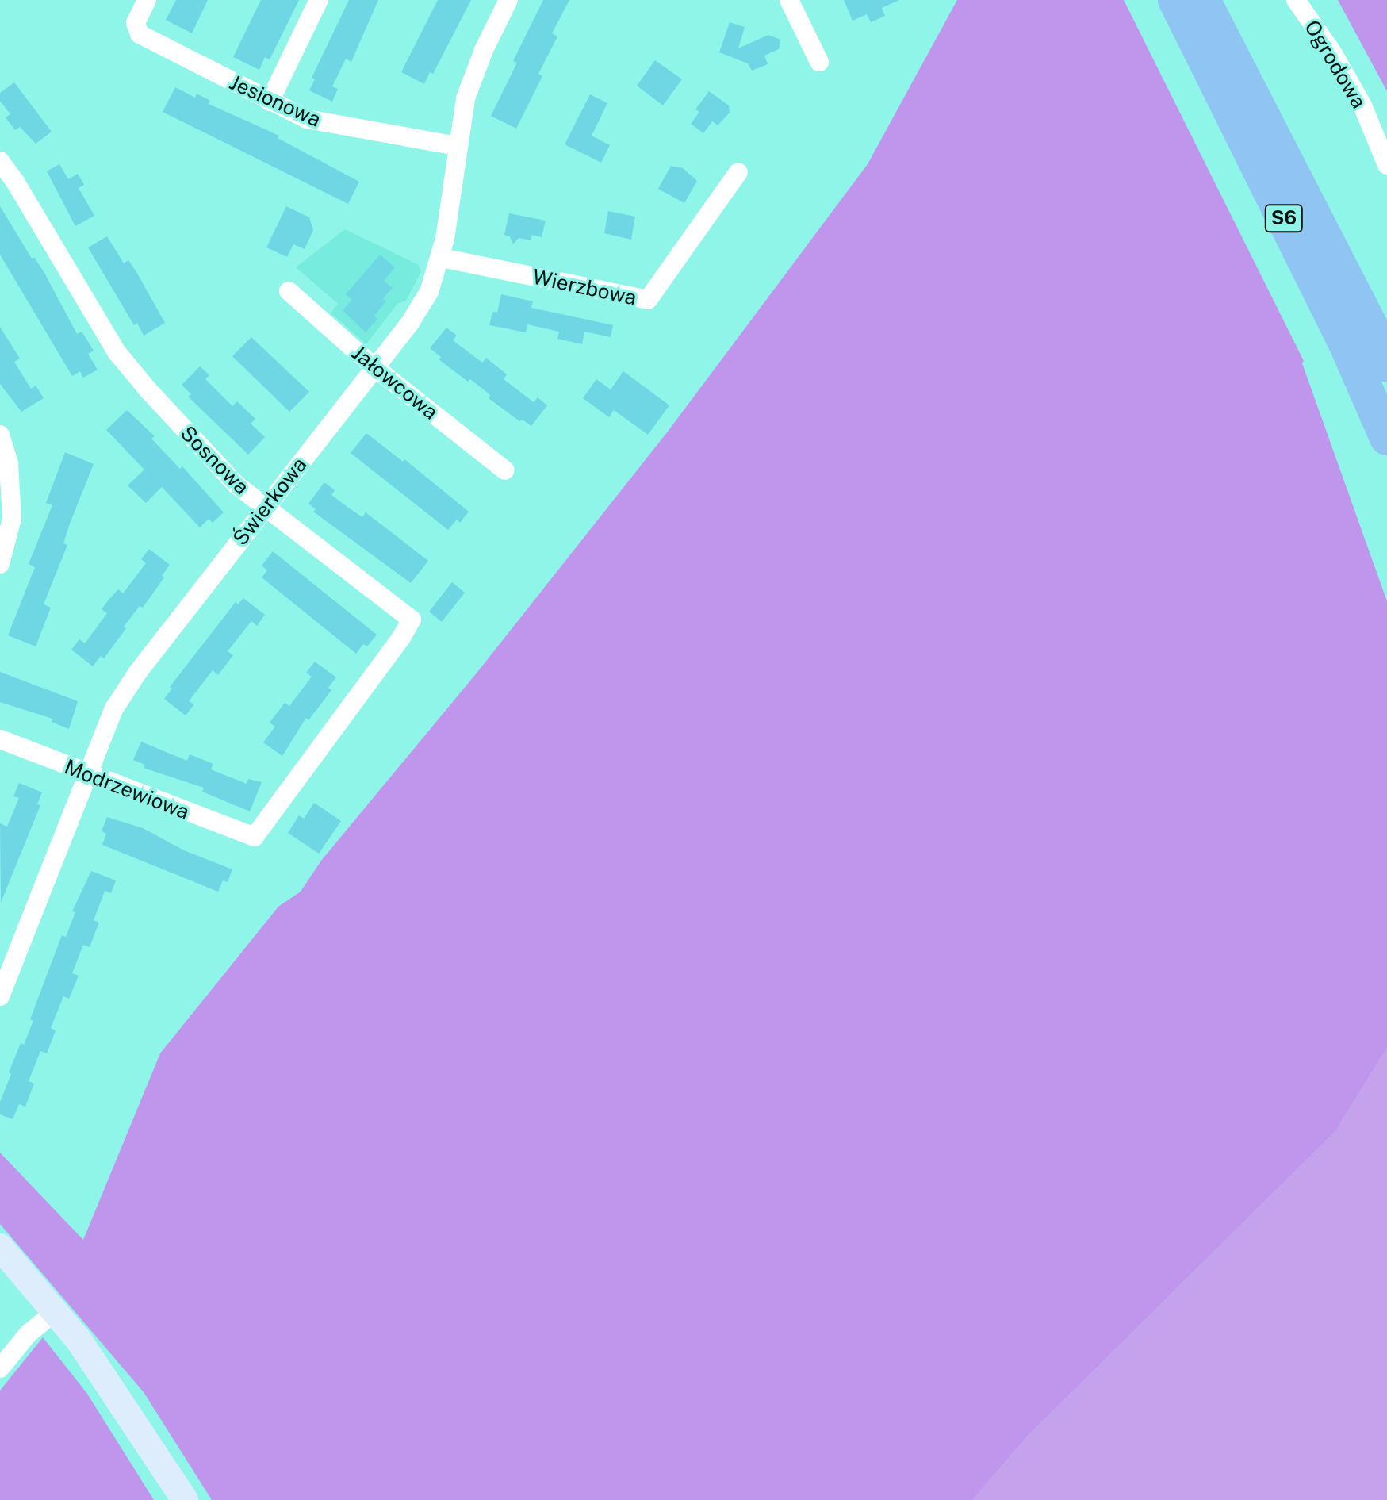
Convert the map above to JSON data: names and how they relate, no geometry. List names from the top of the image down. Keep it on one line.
{"streets":{"highway":["S6"],"street":["Ogrodowa","Jesionowa","Wierzbowa","Jałowcowa","Sosnowa","Świerkowa","Modrzewiowa"]},"crossings":[["Jesionowa","Świerkowa"],["Wierzbowa","Świerkowa"],["Jałowcowa","Świerkowa"],["Sosnowa","Świerkowa"],["Sosnowa","Modrzewiowa"],["Świerkowa","Modrzewiowa"]]}
